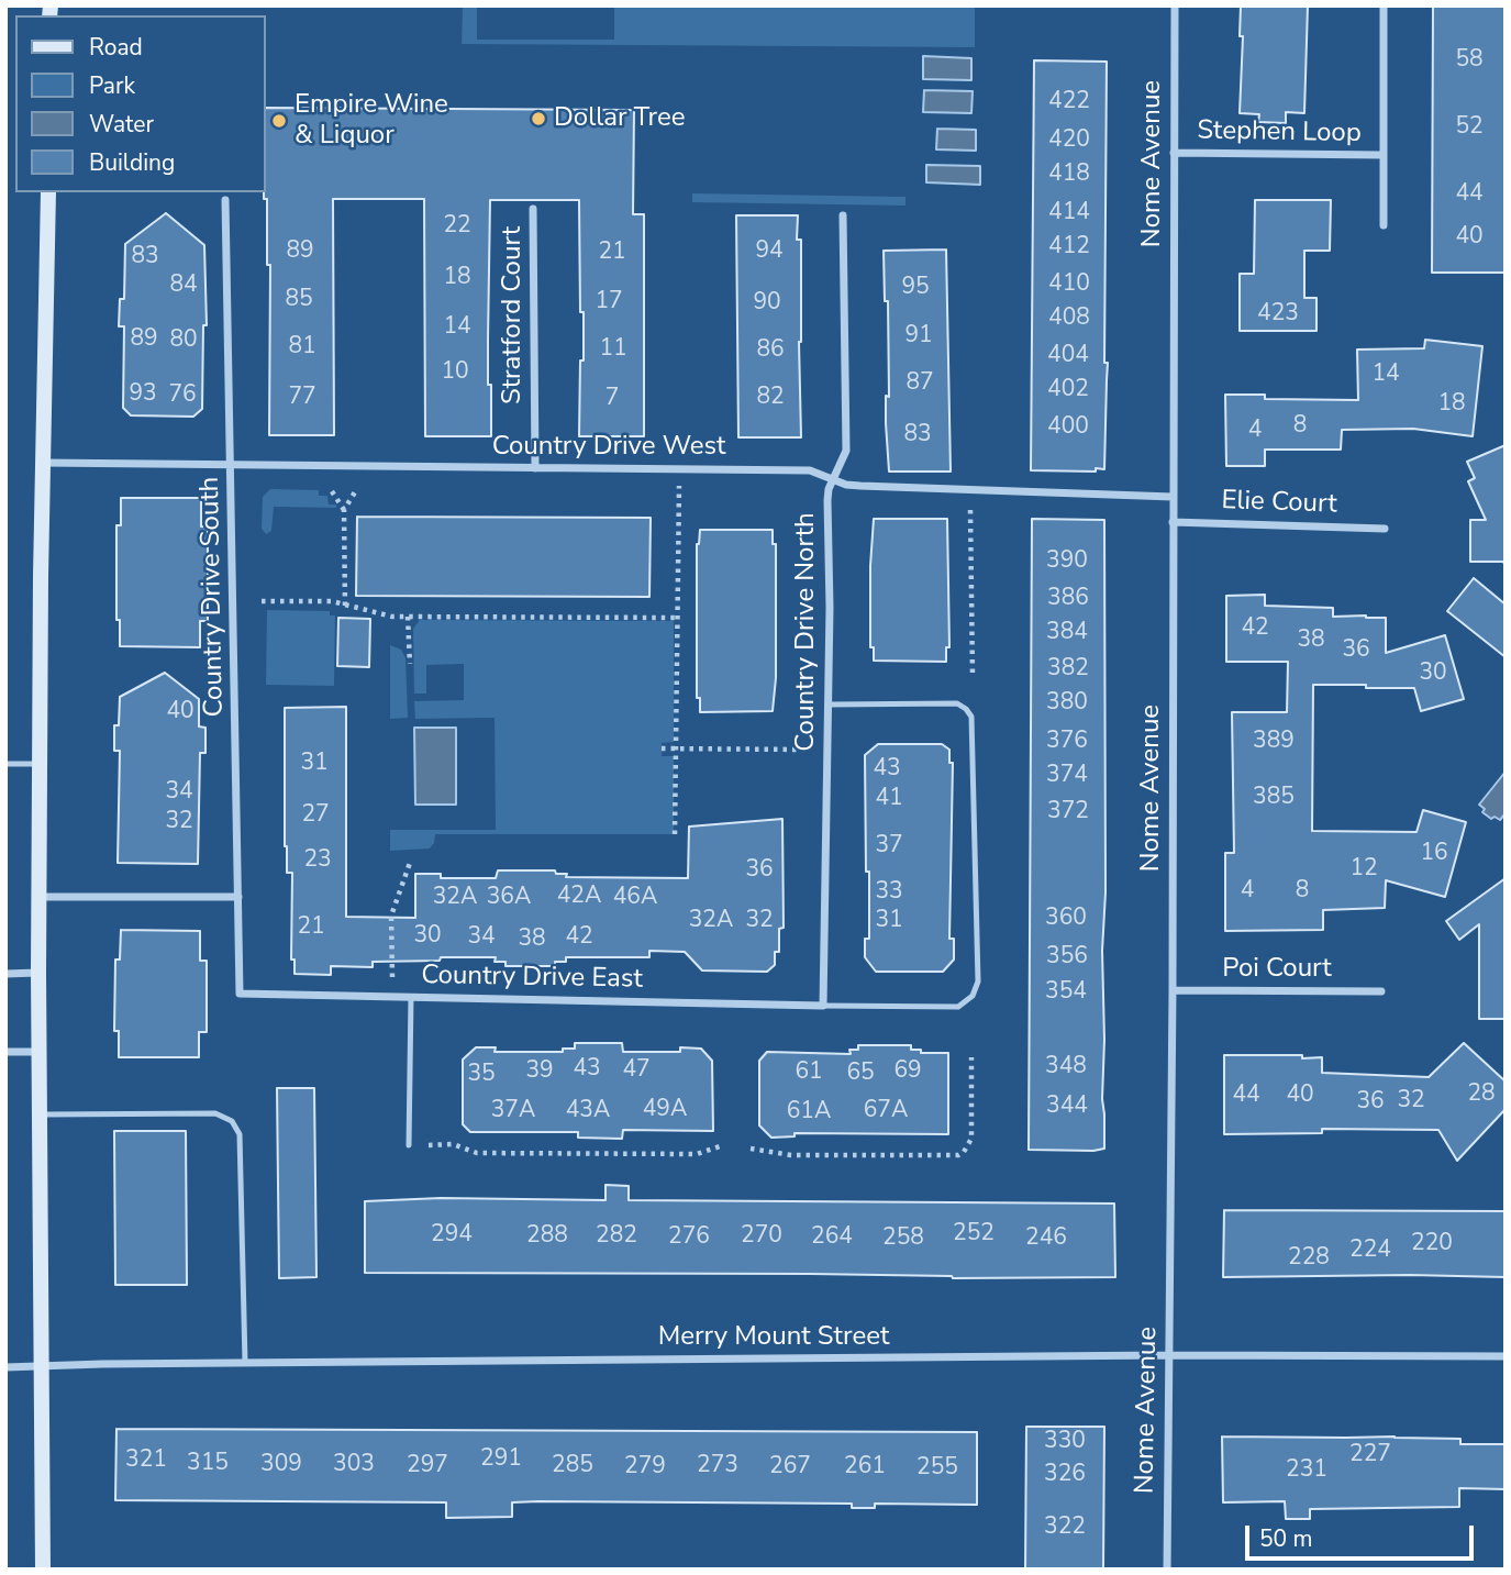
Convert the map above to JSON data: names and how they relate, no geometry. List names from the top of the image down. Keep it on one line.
{"streets":{"street":["Stephen Loop","Nome Avenue","Stratford Court","Country Drive West","Elie Court","Country Drive South","Country Drive North","Poi Court","Country Drive East","Merry Mount Street"]},"crossings":[["Stephen Loop","Nome Avenue"],["Nome Avenue","Country Drive West"],["Nome Avenue","Elie Court"],["Nome Avenue","Poi Court"],["Nome Avenue","Merry Mount Street"],["Stratford Court","Country Drive West"],["Country Drive West","Country Drive South"],["Country Drive West","Country Drive North"],["Country Drive South","Country Drive East"],["Country Drive North","Country Drive East"]],"places":["Dollar Tree","Empire Wine & Liquor"],"house_numbers":["58","422","52","420","418","44","414","22","40","412","89","94","21","83","18","410","84","95","85","17","90","423","408","14","91","89","80","81","11","86","404","10","14","87","402","93","76","77","82","7","18","8","400","4","83","390","386","42","384","38","36","382","30","380","40","376","389","31","43","374","34","385","41","372","27","32","37","16","23","12","36","4","8","33","42A","32A","36A","46A","360","32A","32","31","21","30","34","42","38","356","354","348","43","47","39","69","61","65","35","28","44","40","32","36","344","49A","37A","43A","67A","61A","252","294","288","282","270","276","264","258","246","220","224","228","330","227","291","321","315","309","303","297","285","273","279","267","261","255","231","326","322"],"legend":["Road","Park","Water","Building"],"scale_bar":"50 m"}
